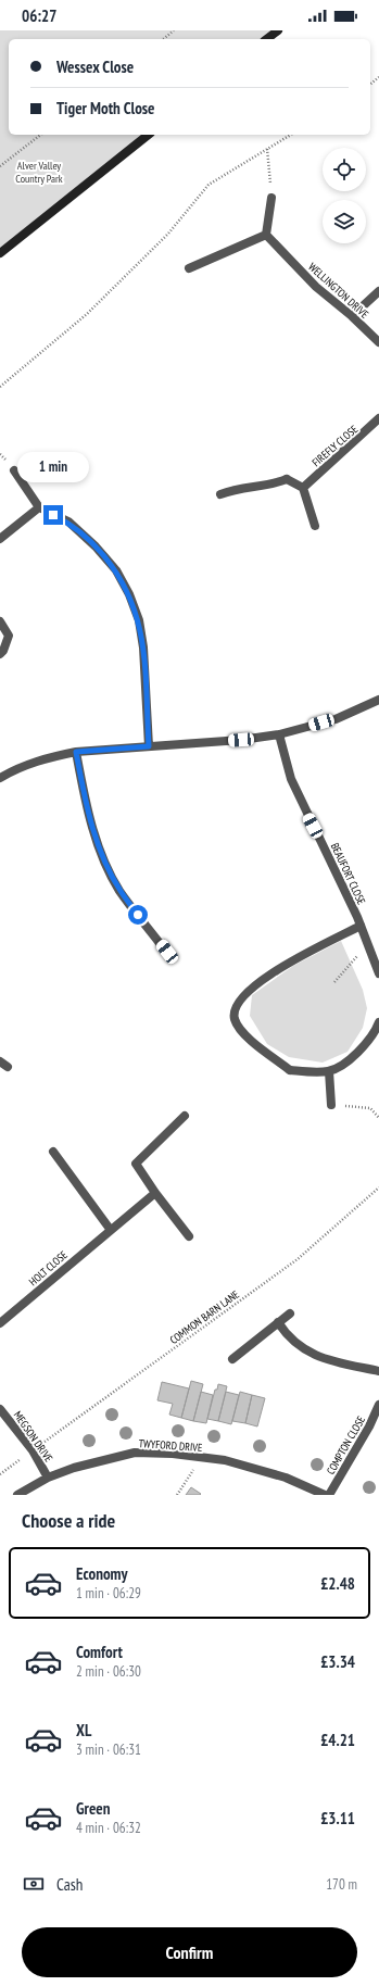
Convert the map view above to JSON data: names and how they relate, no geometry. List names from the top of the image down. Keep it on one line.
{"streets":{"street":["WELLINGTON DRIVE","FIREFLY CLOSE","BEAUFORT CLOSE","HOLT CLOSE","MEGSON DRIVE","TWYFORD DRIVE","COMPTON CLOSE"],"path":["COMMON BARN LANE"]},"crossings":[["COMMON BARN LANE","MEGSON DRIVE"],["MEGSON DRIVE","TWYFORD DRIVE"]],"parks":["Alver Valley Country Park"],"page":{"status":"06:27","banner":["Wessex Close","Tiger Moth Close"],"bubble":"1 min","heading":"Choose a ride","list":[{"name":"Economy","note":"1 min · 06:29","value":"£2.48"},{"name":"Comfort","note":"2 min · 06:30","value":"£3.34"},{"name":"XL","note":"3 min · 06:31","value":"£4.21"},{"name":"Green","note":"4 min · 06:32","value":"£3.11"}],"pay":["Cash","170 m"],"buttons":"Confirm"}}
